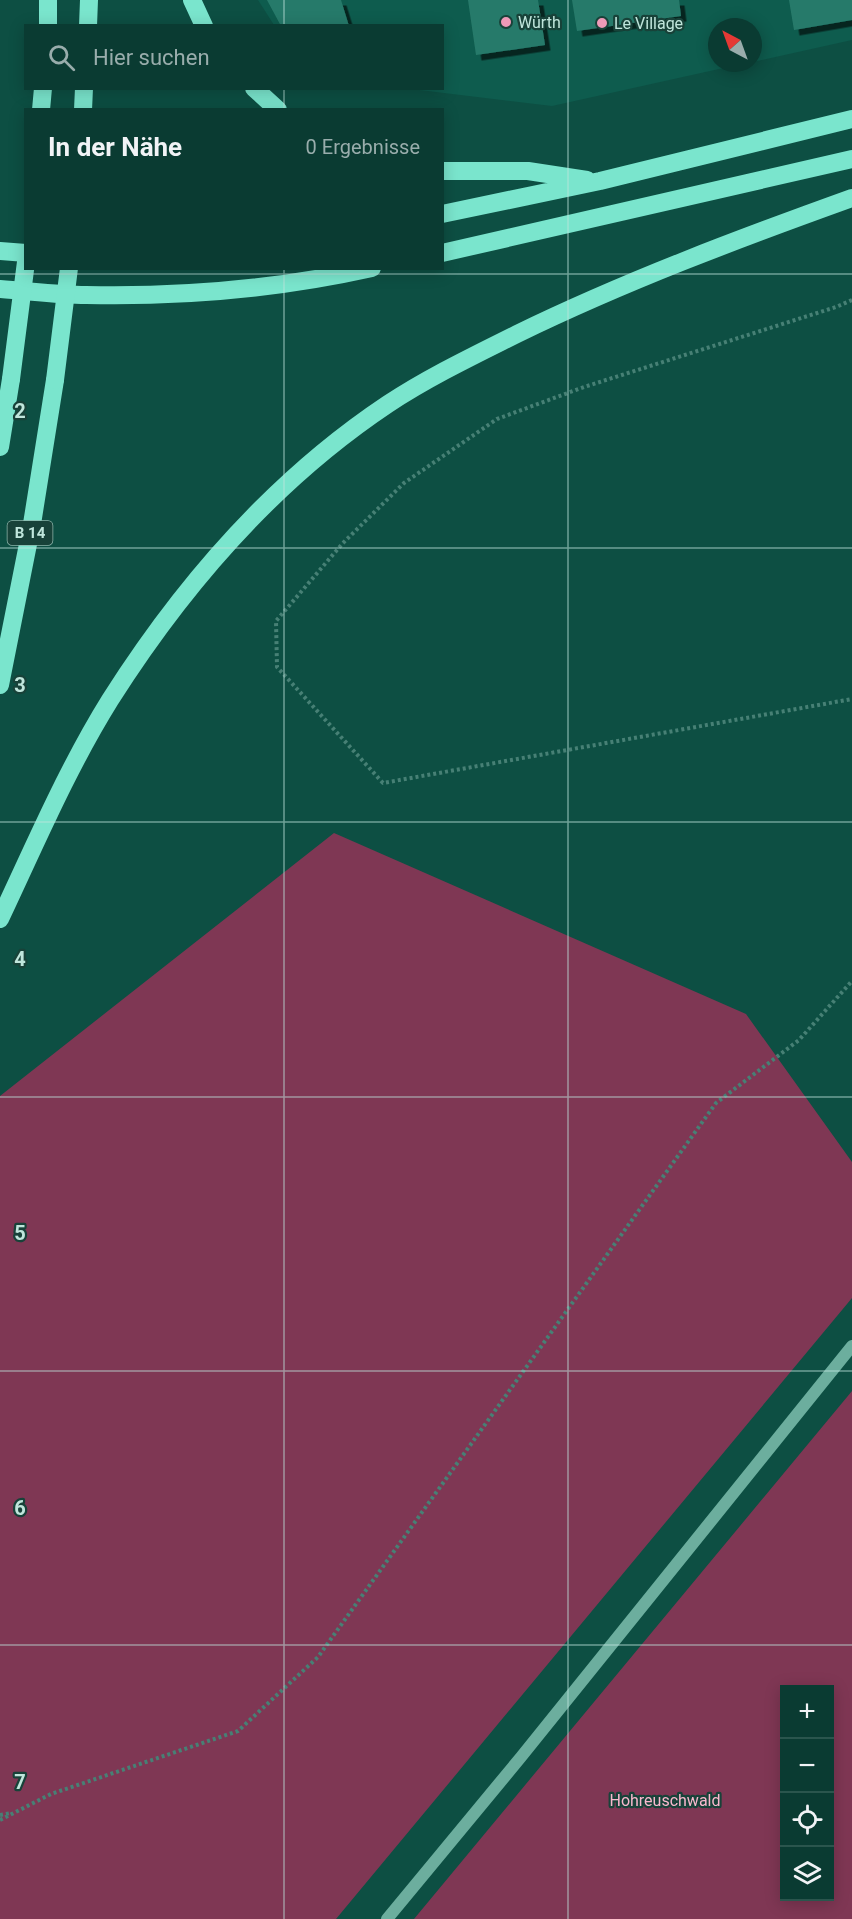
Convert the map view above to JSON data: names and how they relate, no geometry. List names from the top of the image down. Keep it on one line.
{"streets":{"highway":["B 14"]},"parks":["Hohreuschwald"],"places":["Würth","Le Village"],"north":"top left","page":{"search":"Hier suchen","heading":["In der Nähe","0 Ergebnisse"],"map_buttons":["+","−"]},"grid":{"rows":["2","3","4","5","6","7"]}}
